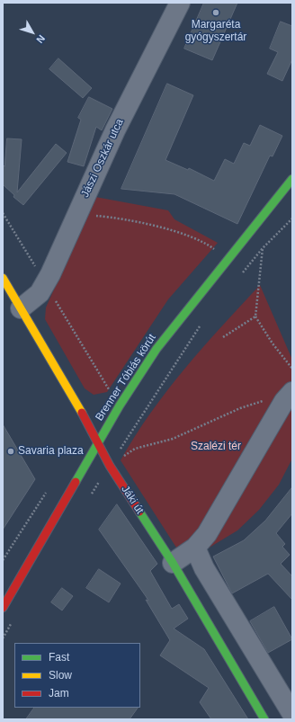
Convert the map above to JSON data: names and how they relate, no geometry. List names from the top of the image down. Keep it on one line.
{"streets":{"street":["Jászi Oszkár utca","Brenner Tóbiás körút","Jáki út"]},"crossings":[["Jászi Oszkár utca","Jáki út"],["Brenner Tóbiás körút","Jáki út"]],"parks":["Szalézi tér"],"places":["Margaréta gyógyszertár","Savaria plaza"],"legend":["Fast","Slow","Jam"],"north":"bottom right"}
